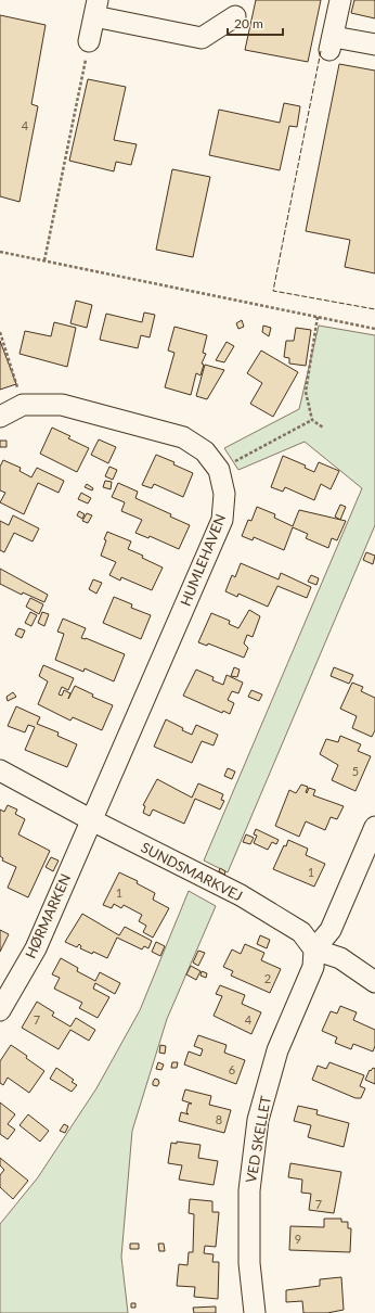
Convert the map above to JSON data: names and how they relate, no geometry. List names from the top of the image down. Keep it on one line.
{"streets":{"street":["HUMLEHAVEN","SUNDSMARKVEJ","HØRMARKEN","VED SKELLET"]},"crossings":[["HUMLEHAVEN","SUNDSMARKVEJ"],["HUMLEHAVEN","HØRMARKEN"],["SUNDSMARKVEJ","HØRMARKEN"],["SUNDSMARKVEJ","VED SKELLET"]],"house_numbers":["4","5","1","1","2","7","4","6","8","7","9"],"scale_bar":"20 m"}
